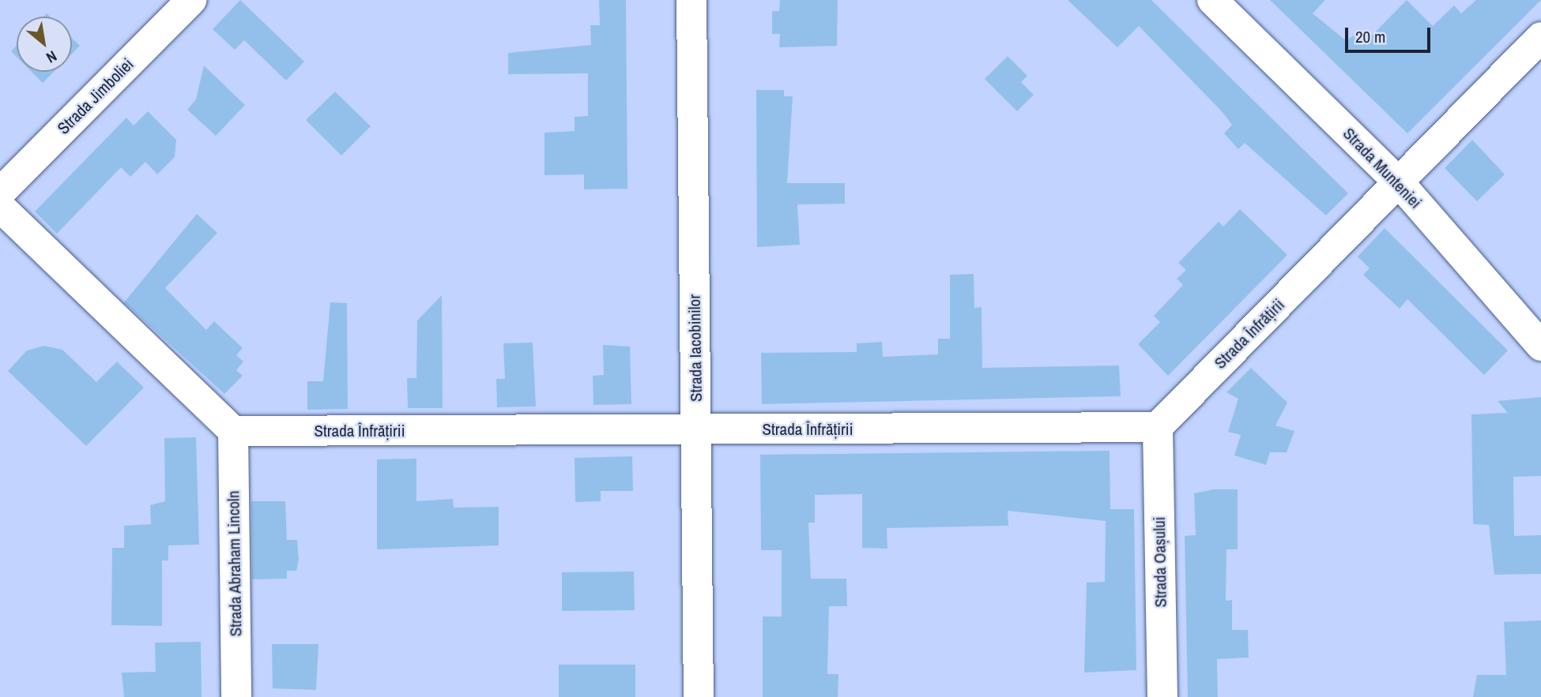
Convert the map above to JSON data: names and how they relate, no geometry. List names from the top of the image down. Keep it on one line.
{"streets":{"street":["Strada Jimboliei","Strada Munteniei","Strada Înfrățirii","Strada Iacobinilor","Strada Oașului","Strada Abraham Lincoln"]},"crossings":[["Strada Munteniei","Strada Înfrățirii"],["Strada Înfrățirii","Strada Iacobinilor"],["Strada Înfrățirii","Strada Oașului"],["Strada Înfrățirii","Strada Abraham Lincoln"]],"scale_bar":"20 m","north":"bottom right"}
